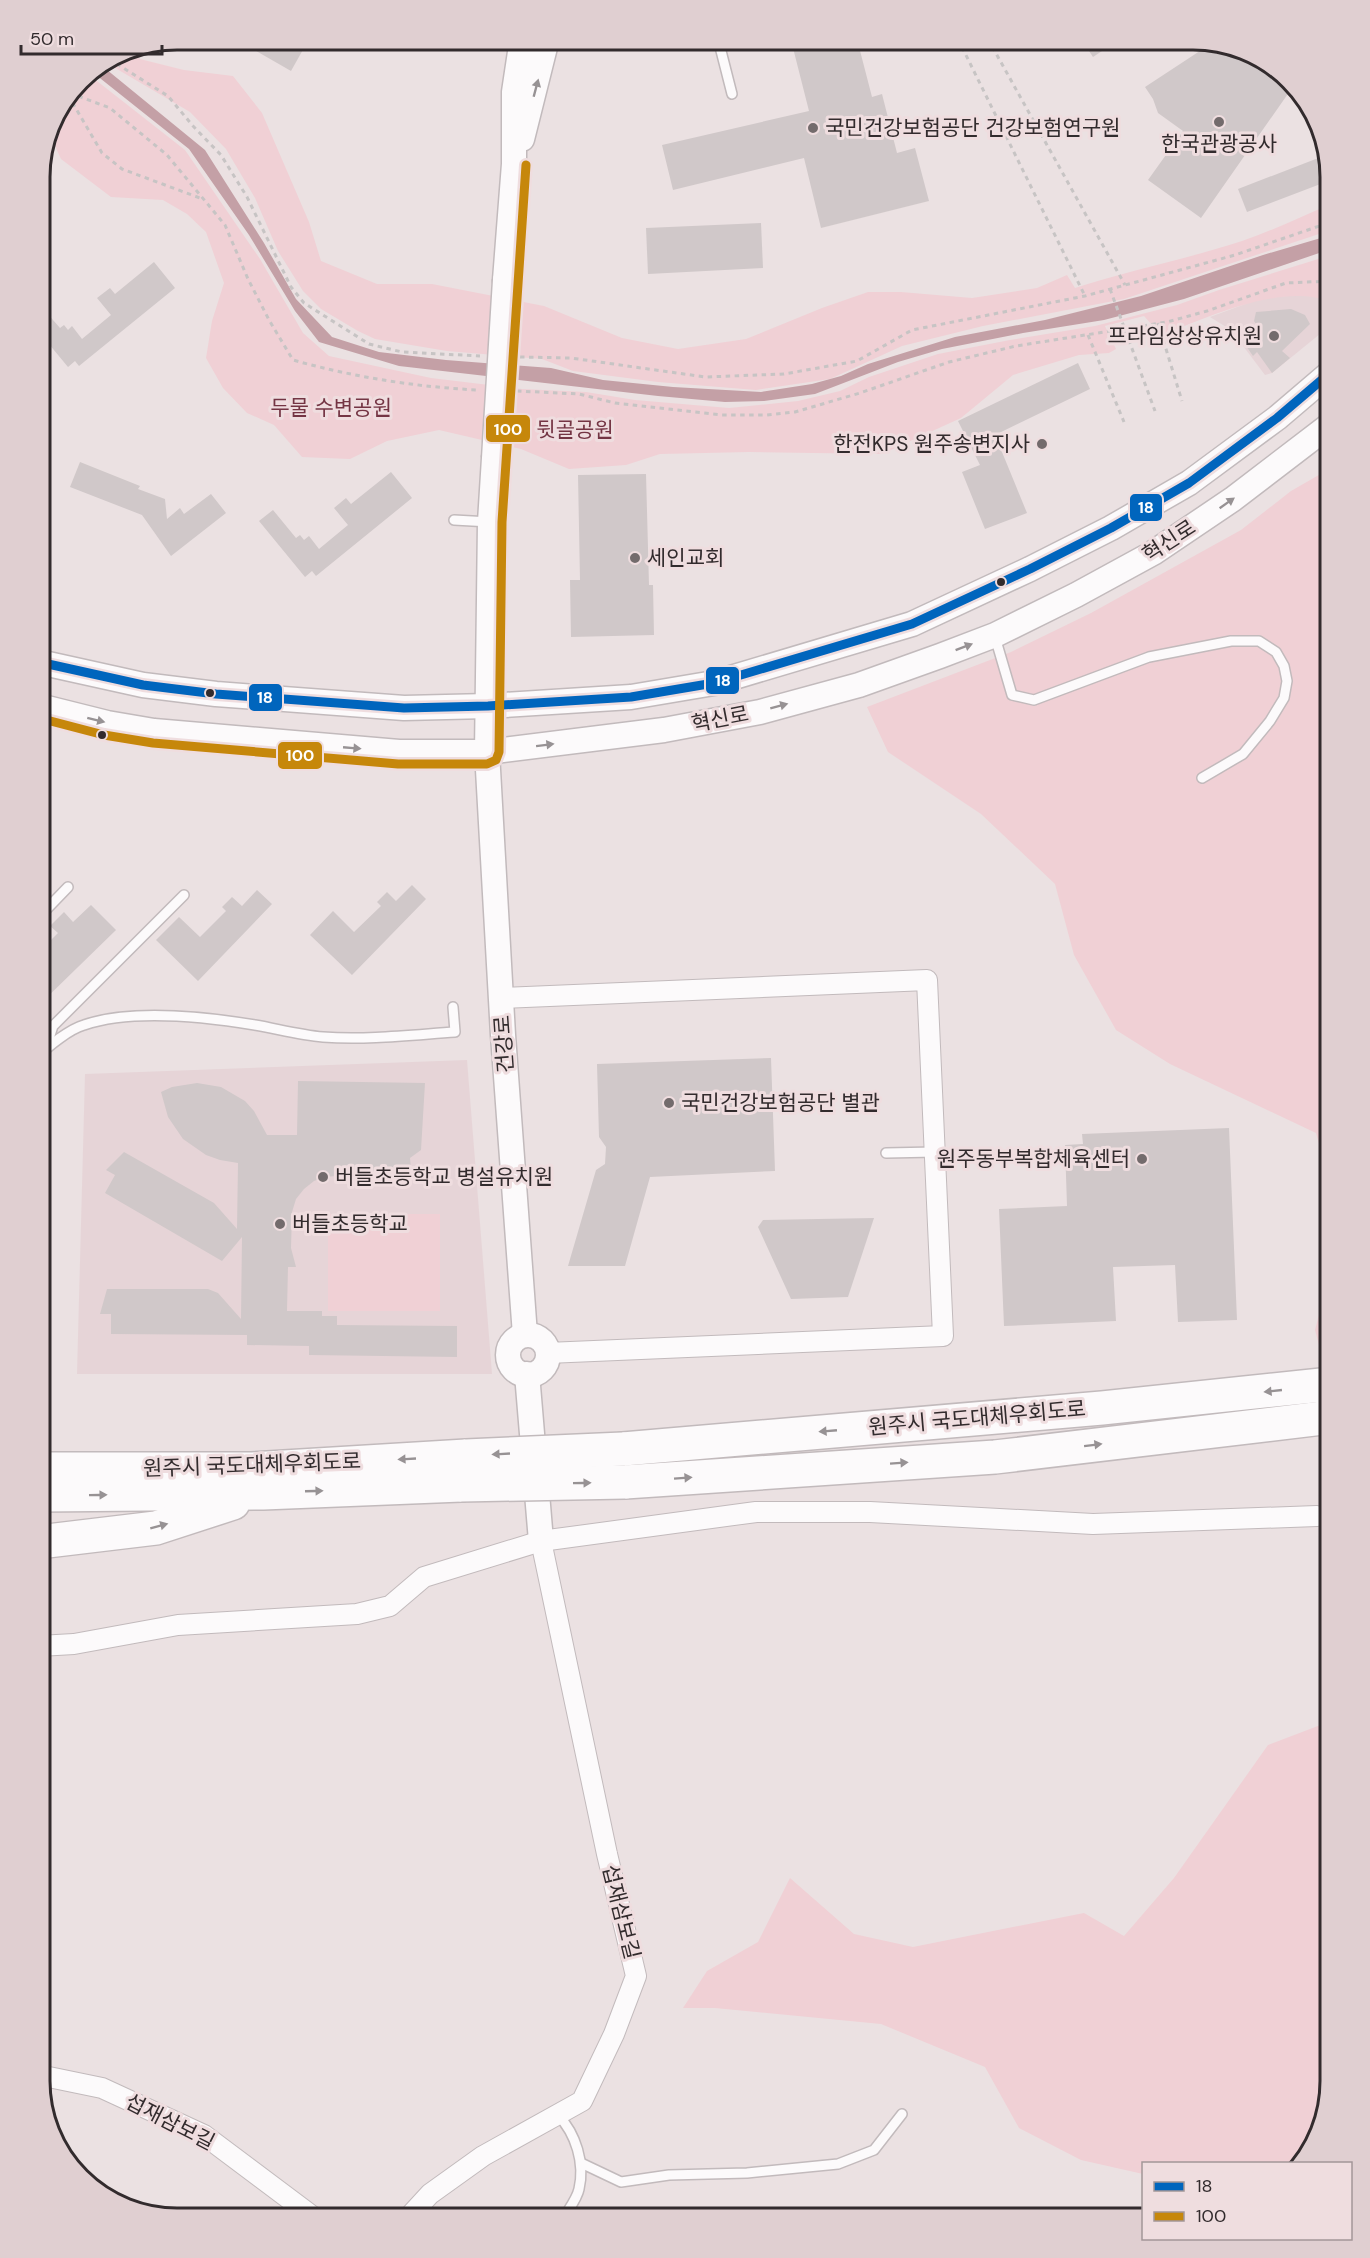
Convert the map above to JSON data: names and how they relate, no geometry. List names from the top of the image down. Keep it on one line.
{"streets":{"highway":["원주시 국도대체우회도로"],"street":["혁신로","건강로","섭재삼보길"]},"crossings":[["혁신로","건강로"]],"parks":["두물 수변공원","뒷골공원"],"places":["한국관광공사","국민건강보험공단 건강보험연구원","프라임상상유치원","한전KPS 원주송변지사","세인교회","국민건강보험공단 별관","원주동부복합체육센터","버들초등학교 병설유치원","버들초등학교"],"lines":["transit line 100","transit line 18"],"legend":["18","100"],"scale_bar":"50 m"}
